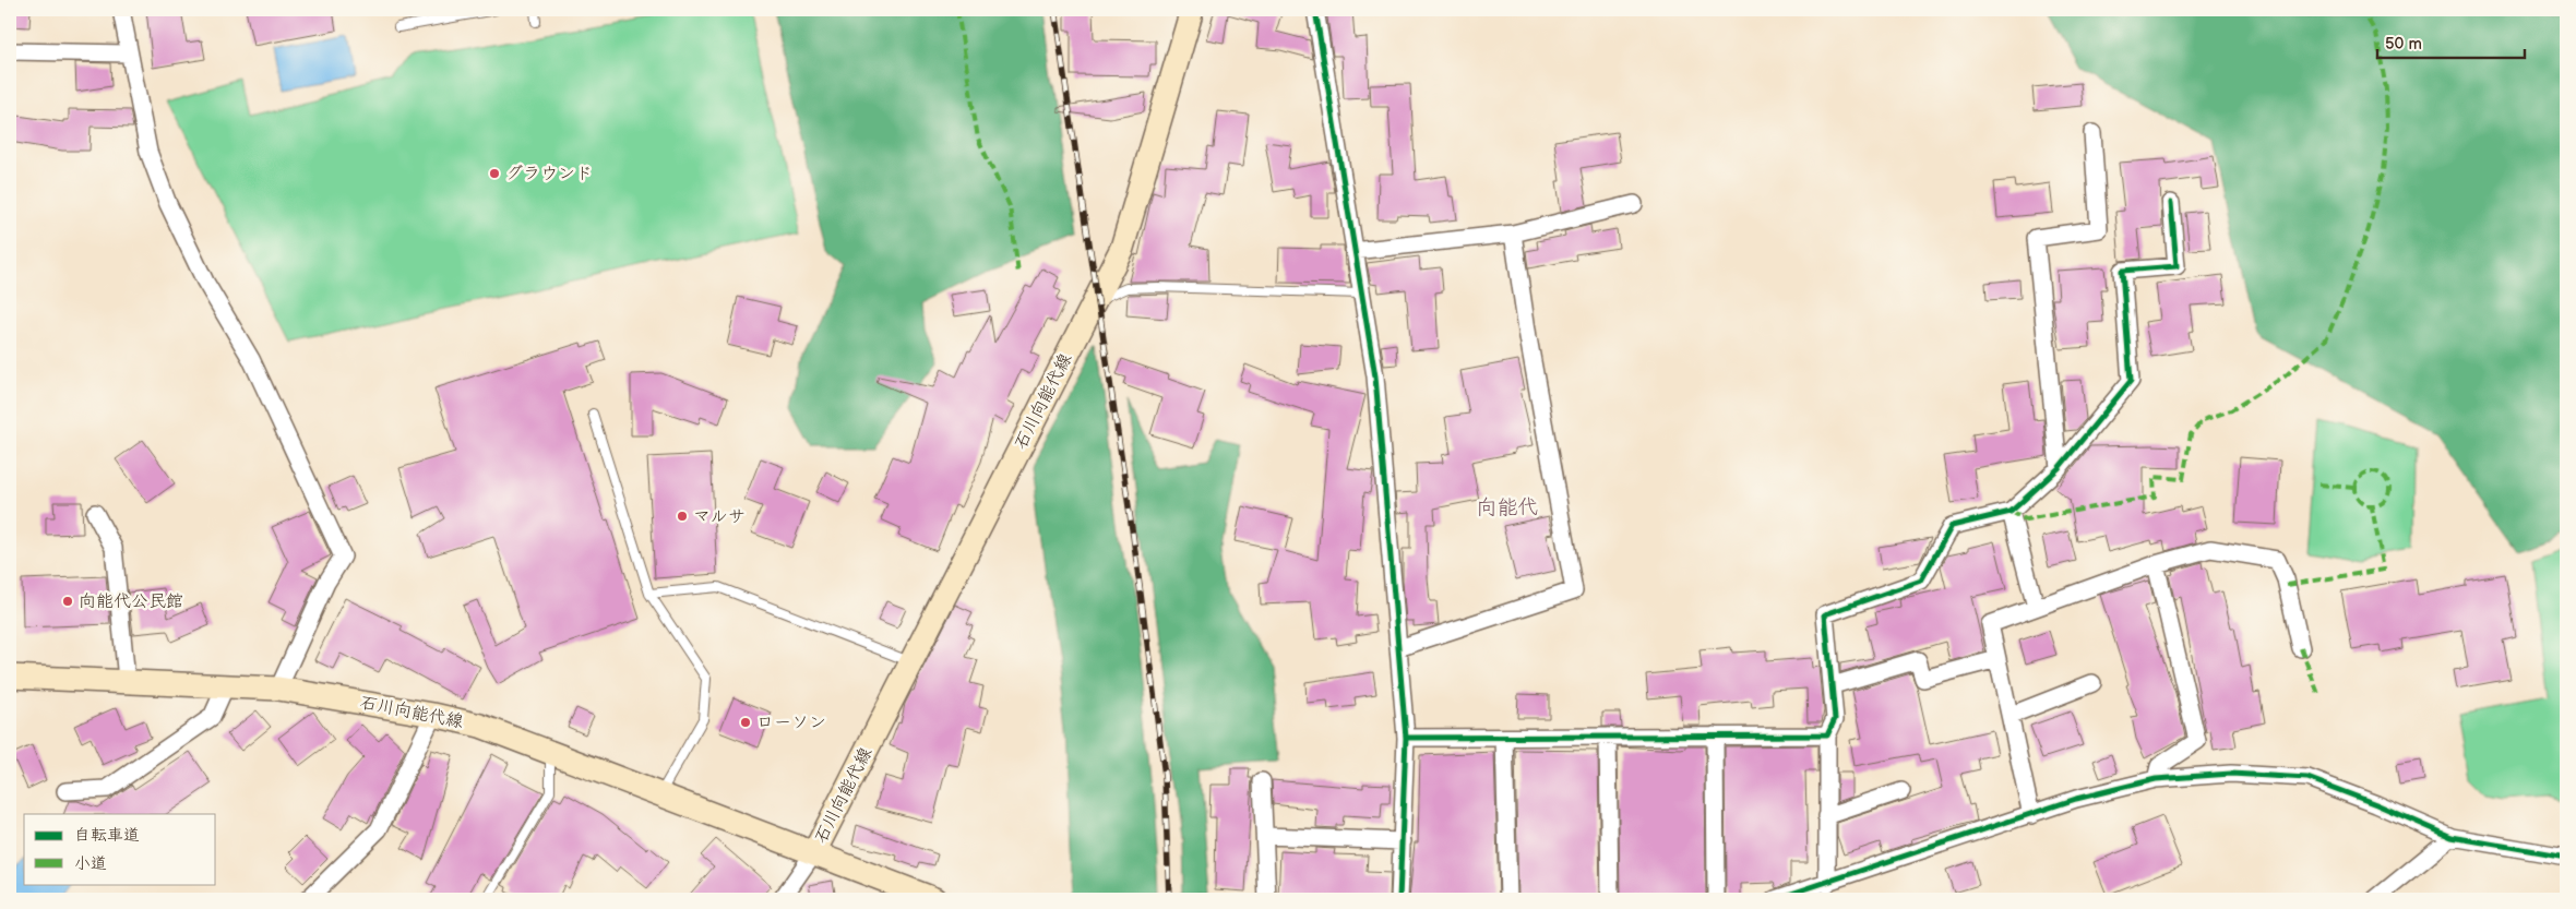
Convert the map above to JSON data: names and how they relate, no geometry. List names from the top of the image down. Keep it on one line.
{"streets":{"main road":["石川向能代線"]},"districts":["向能代"],"places":["グラウンド","マルサ","向能代公民館","ローソン"],"legend":["自転車道","小道"],"scale_bar":"50 m"}
